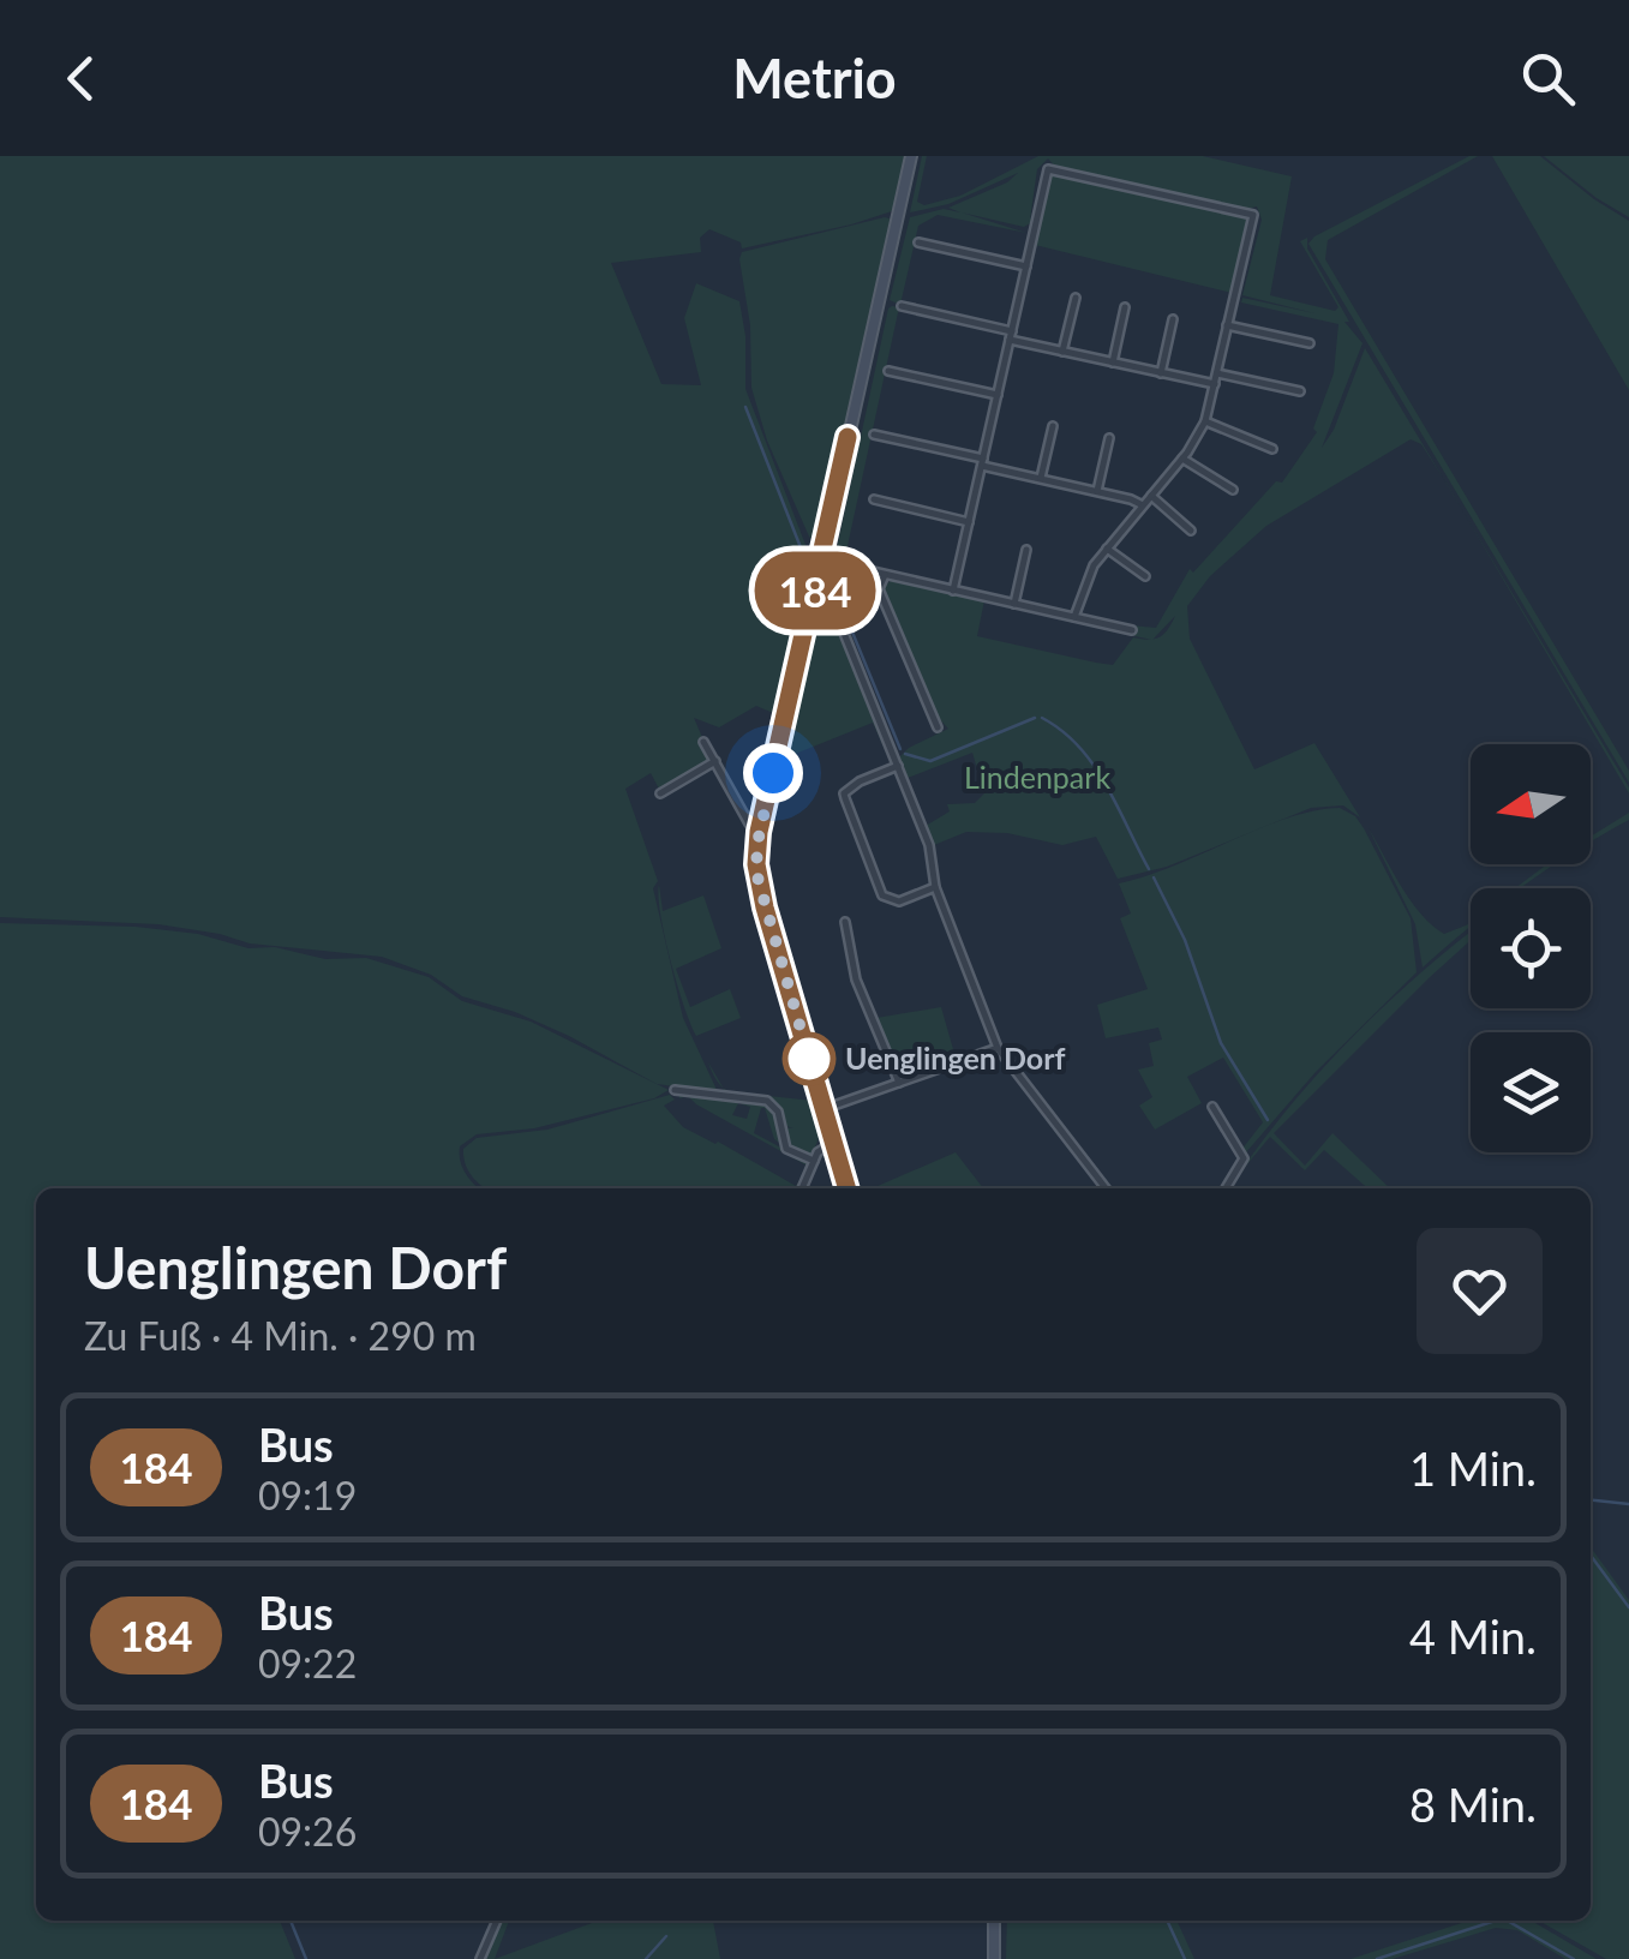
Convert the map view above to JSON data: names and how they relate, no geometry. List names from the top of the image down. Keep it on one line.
{"parks":["Lindenpark"],"places":["Uenglingen Dorf"],"lines":["bus line 184"],"north":"left","page":{"header":"Metrio","on_map":"184","heading":["Uenglingen Dorf","Zu Fuß · 4 Min. · 290 m"],"list":[{"mark":"184","name":"Bus","note":"09:19","value":"1 Min."},{"mark":"184","name":"Bus","note":"09:22","value":"4 Min."},{"mark":"184","name":"Bus","note":"09:26","value":"8 Min."}]}}
